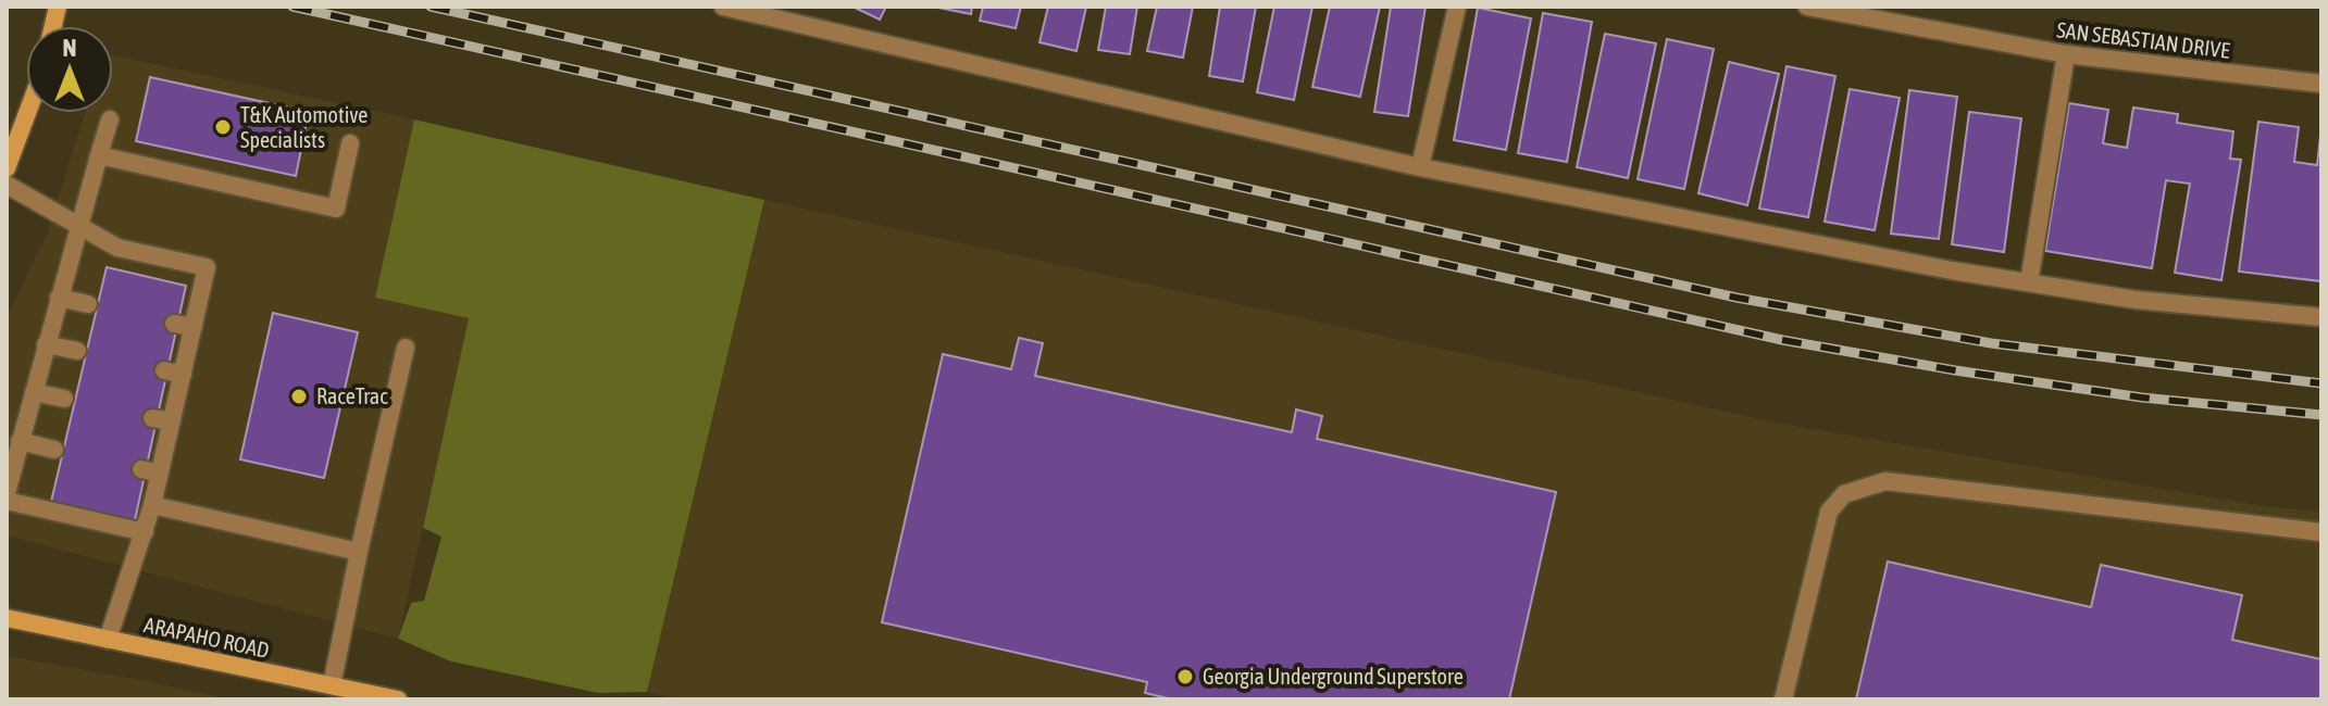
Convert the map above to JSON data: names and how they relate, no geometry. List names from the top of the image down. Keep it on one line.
{"streets":{"main road":["ARAPAHO ROAD"],"street":["SAN SEBASTIAN DRIVE"]},"places":["T&K Automotive Specialists","RaceTrac","Georgia Underground Superstore"],"north":"top"}
